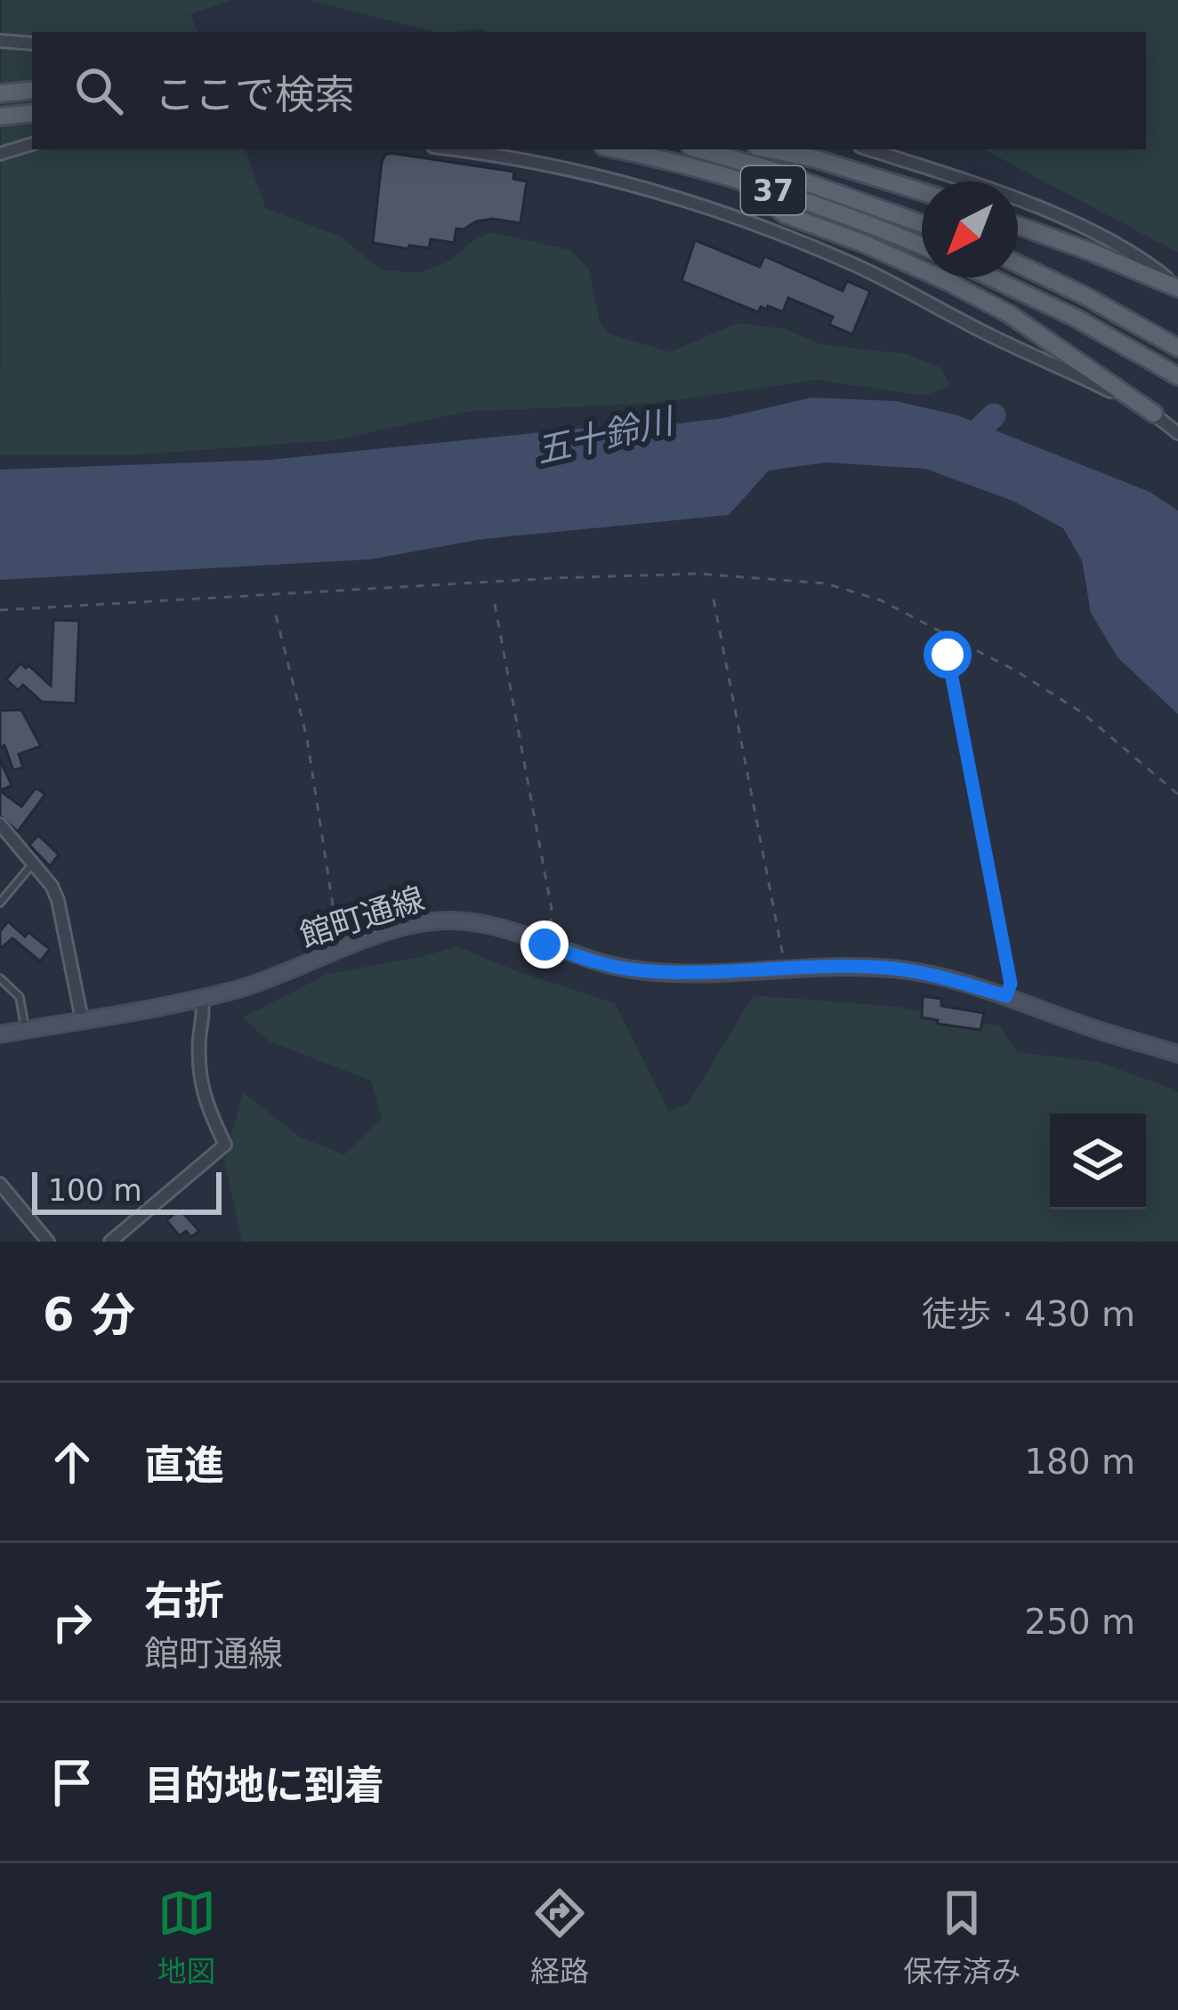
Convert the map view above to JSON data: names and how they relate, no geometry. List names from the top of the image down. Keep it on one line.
{"streets":{"main road":["37","館町通線"]},"water":["五十鈴川"],"scale_bar":"100 m","north":"bottom left","page":{"search":"ここで検索","scale":"100 m","heading":["6 分","徒歩 · 430 m"],"list":[["直進","180 m"],["右折","館町通線","250 m"],"目的地に到着"],"nav":["地図","経路","保存済み"]}}
